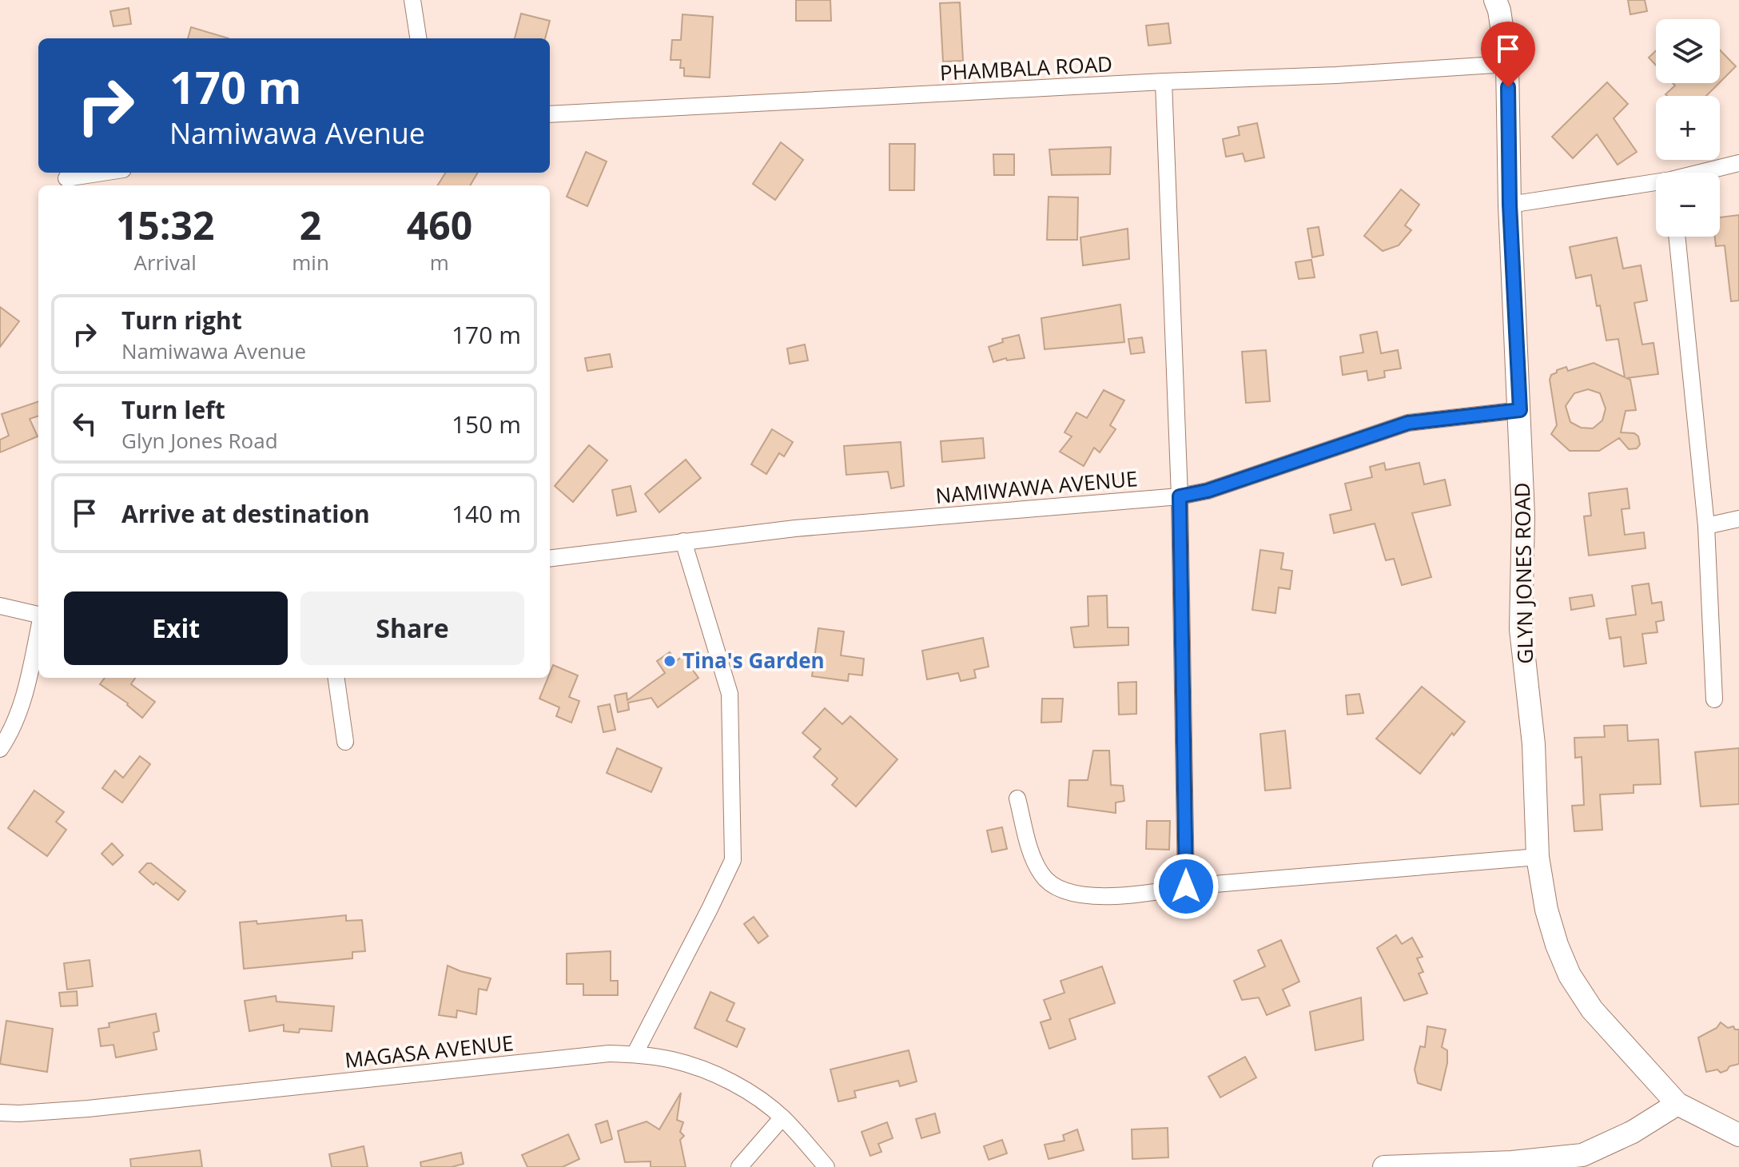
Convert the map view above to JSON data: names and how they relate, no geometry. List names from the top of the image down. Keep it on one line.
{"streets":{"street":["PHAMBALA ROAD","NAMIWAWA AVENUE","GLYN JONES ROAD","MAGASA AVENUE"]},"crossings":[["PHAMBALA ROAD","GLYN JONES ROAD"],["NAMIWAWA AVENUE","GLYN JONES ROAD"]],"places":["Tina's Garden"],"page":{"map_buttons":["+","−"],"turn":["170 m","Namiwawa Avenue"],"eta":["15:32","Arrival","2","min","460","m"],"list":[{"name":"Turn right","note":"Namiwawa Avenue","value":"170 m"},{"name":"Turn left","note":"Glyn Jones Road","value":"150 m"},{"name":"Arrive at destination","value":"140 m"}],"buttons":["Exit","Share"]}}
